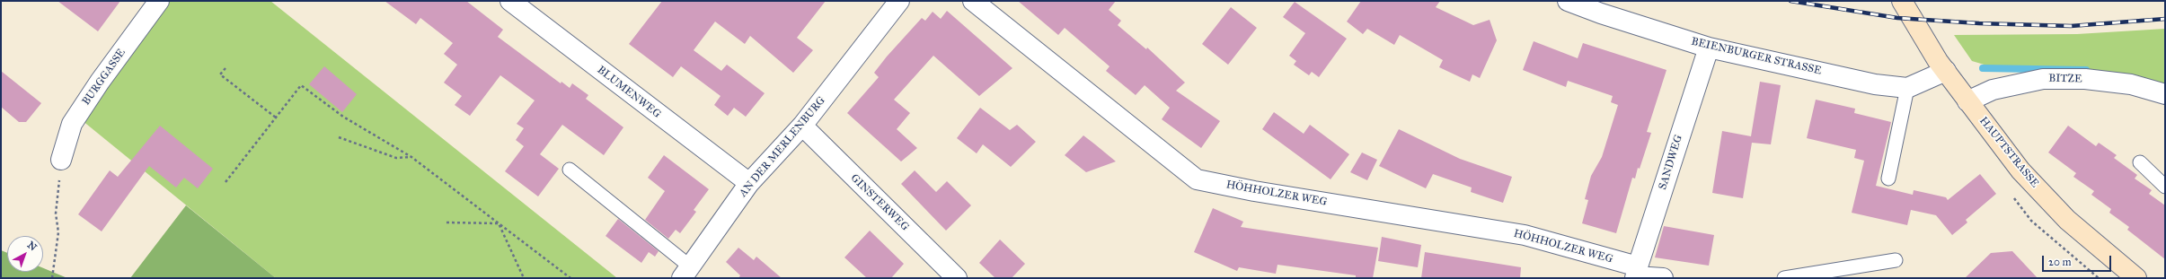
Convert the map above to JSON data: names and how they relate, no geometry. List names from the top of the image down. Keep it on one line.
{"streets":{"main road":["HAUPTSTRASSE"],"street":["BEIENBURGER STRASSE","BURGGASSE","BITZE","BLUMENWEG","AN DER MERLENBURG","SANDWEG","HÖHHOLZER WEG","GINSTERWEG"]},"crossings":[["BEIENBURGER STRASSE","HAUPTSTRASSE"],["BEIENBURGER STRASSE","SANDWEG"],["BITZE","HAUPTSTRASSE"],["BLUMENWEG","AN DER MERLENBURG"],["AN DER MERLENBURG","GINSTERWEG"],["SANDWEG","HÖHHOLZER WEG"]],"scale_bar":"20 m","north":"top right"}
